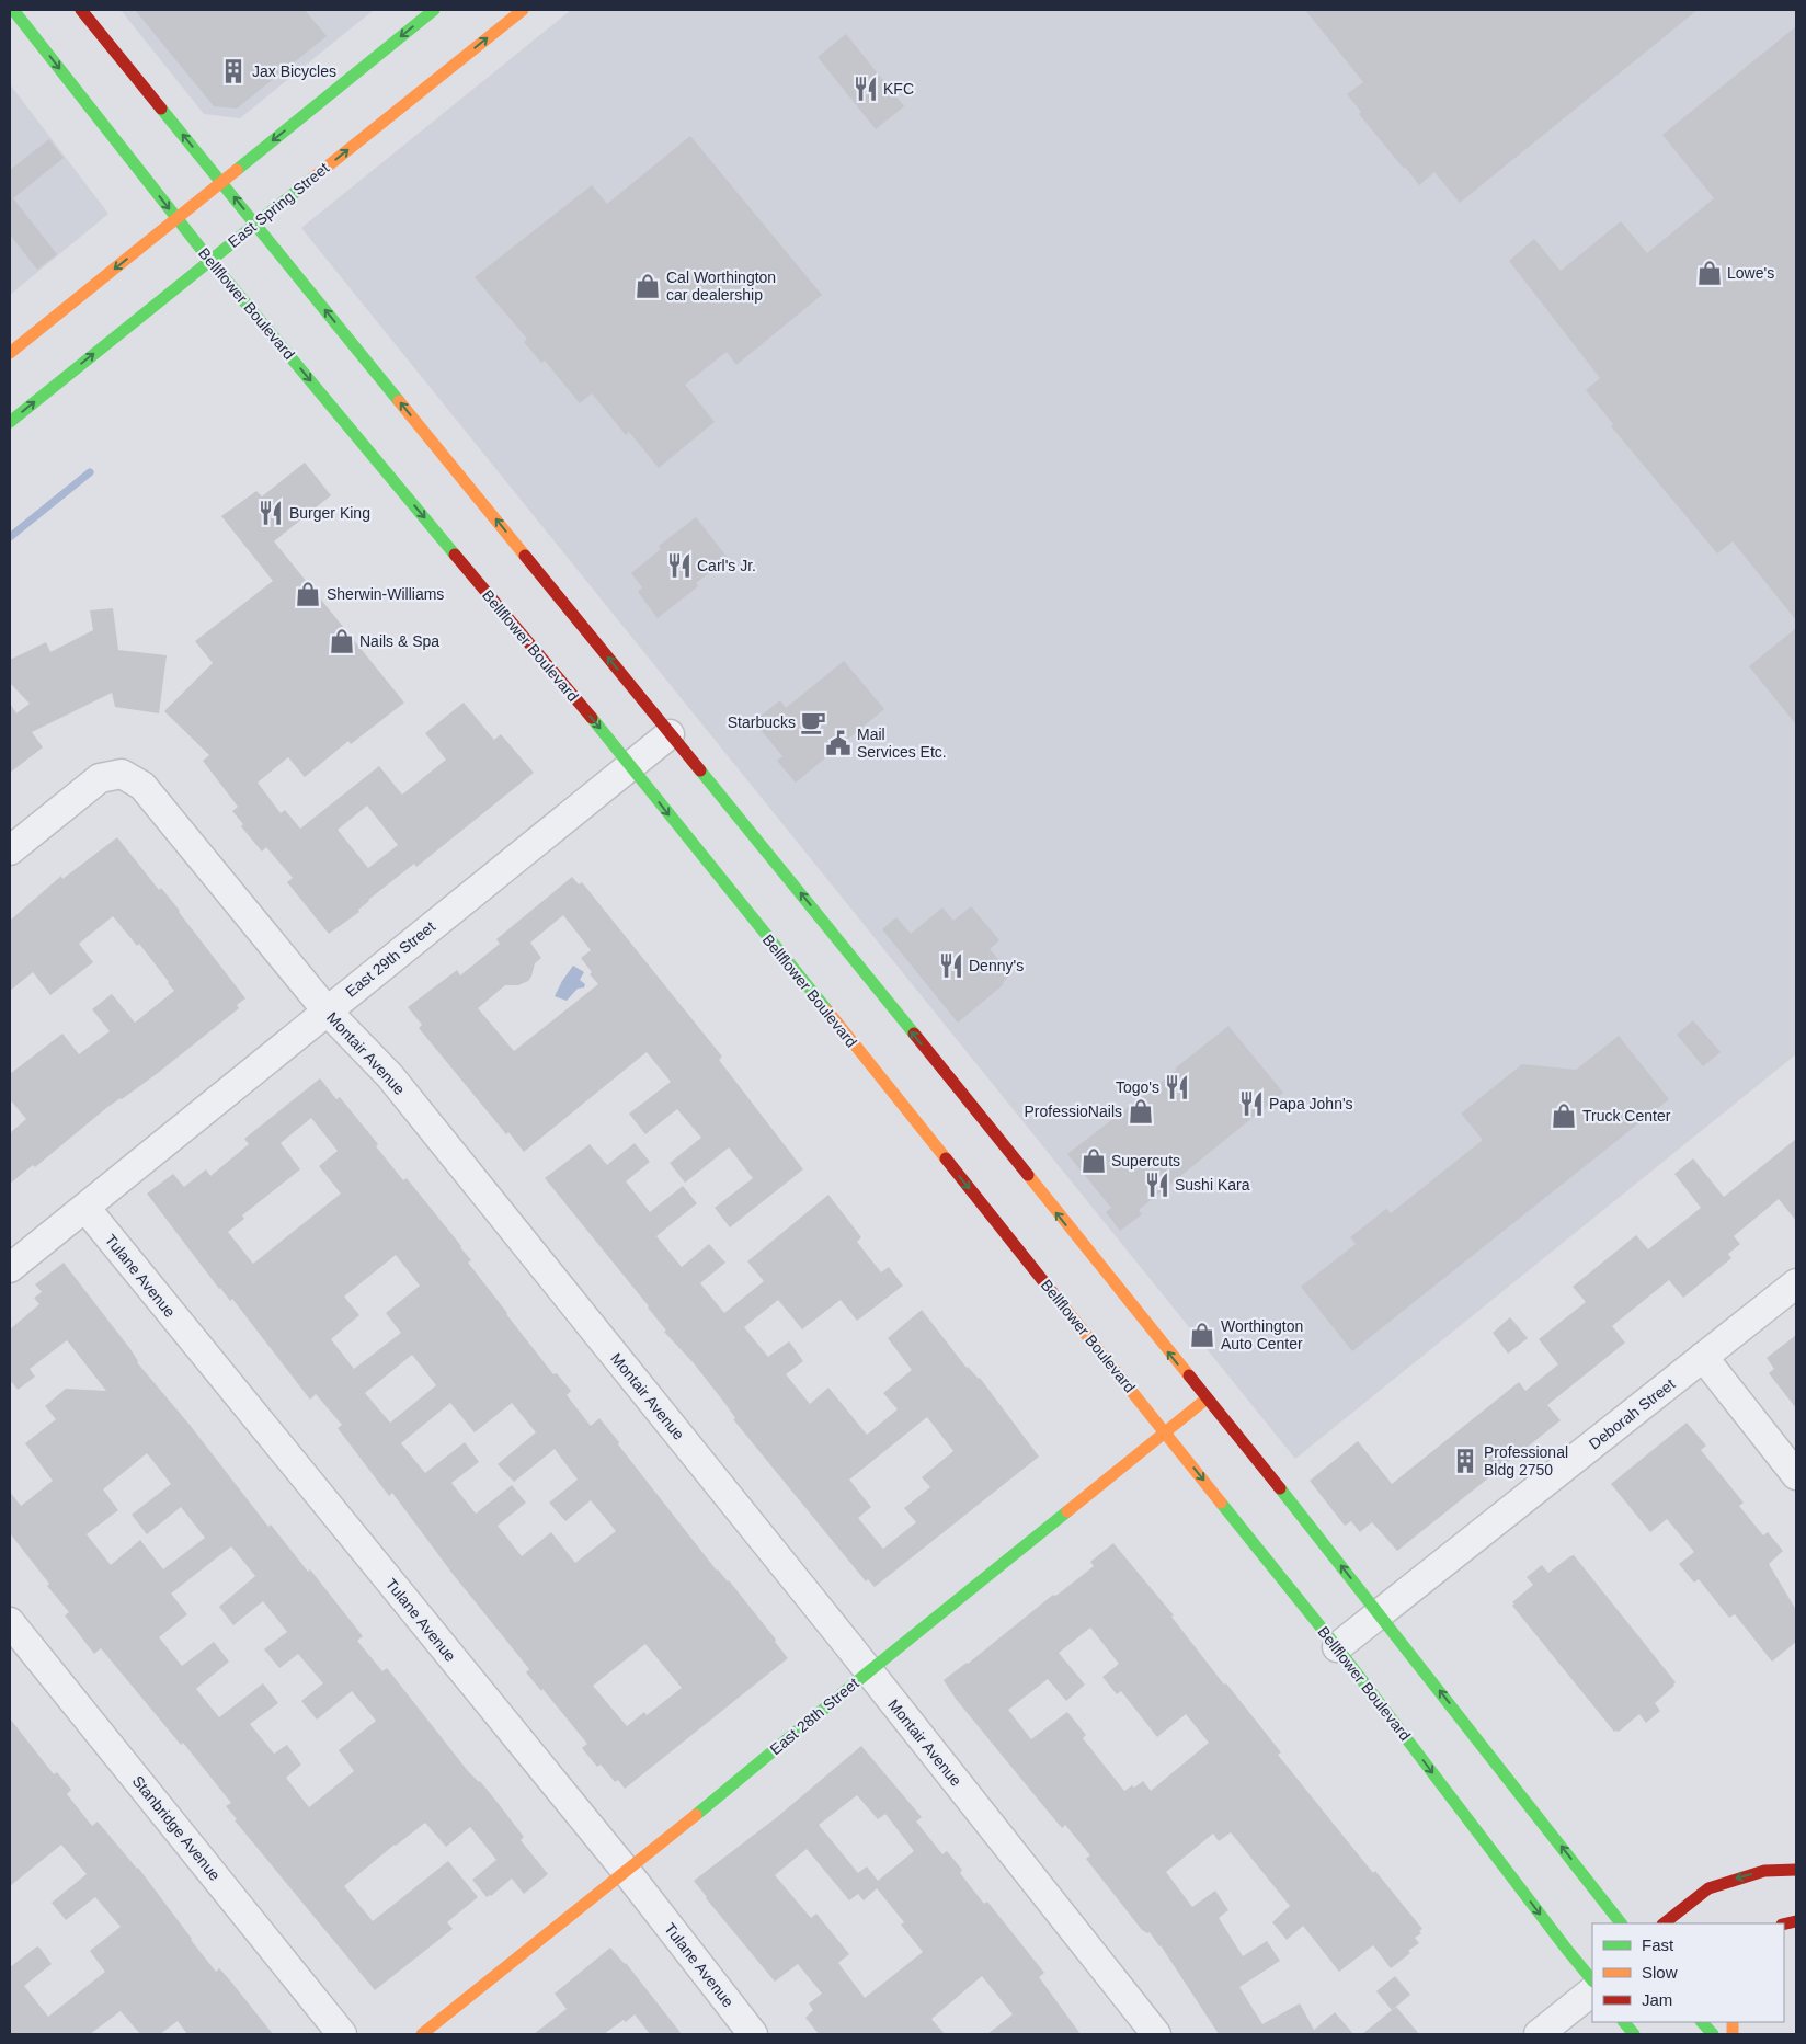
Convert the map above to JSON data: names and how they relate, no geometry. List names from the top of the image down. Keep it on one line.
{"streets":{"main road":["East Spring Street","Bellflower Boulevard","East 28th Street"],"street":["East 29th Street","Montair Avenue","Tulane Avenue","Deborah Street","Stanbridge Avenue"]},"crossings":[["East Spring Street","Bellflower Boulevard"],["Bellflower Boulevard","East 29th Street"],["Bellflower Boulevard","Deborah Street"],["Bellflower Boulevard","East 28th Street"],["East 29th Street","Montair Avenue"],["East 29th Street","Tulane Avenue"],["Montair Avenue","East 28th Street"],["Tulane Avenue","East 28th Street"]],"places":{"building":["Jax Bicycles","Professional Bldg 2750"],"restaurant":["KFC","Burger King","Carl's Jr.","Denny's","Togo's","Papa John's","Sushi Kara"],"shop":["Lowe's","Cal Worthington car dealership","Sherwin-Williams","Nails & Spa","ProfessioNails","Truck Center","Supercuts","Worthington Auto Center"],"cafe":["Starbucks"],"public building":["Mail Services Etc."]},"legend":["Fast","Slow","Jam"]}
